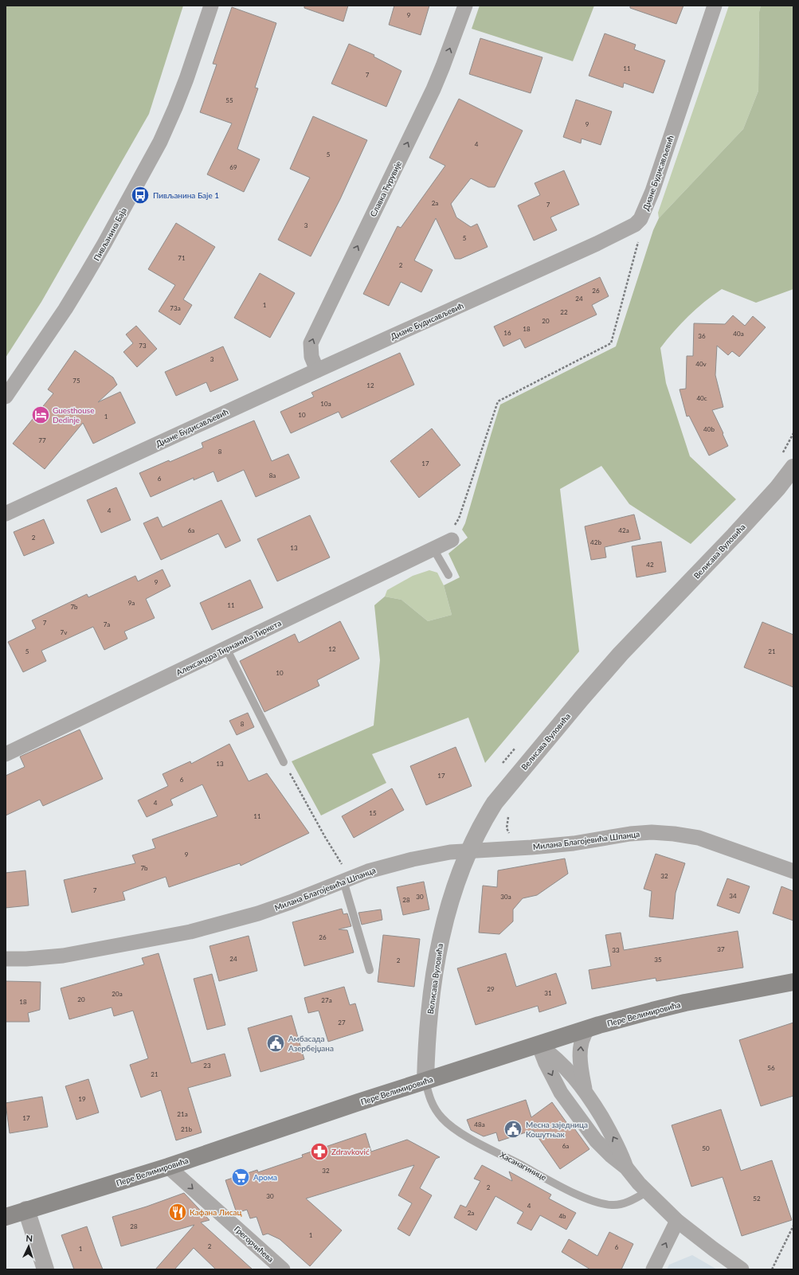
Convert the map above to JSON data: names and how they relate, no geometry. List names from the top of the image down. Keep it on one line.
{"streets":{"main road":["Пере Велимировића"],"street":["Диане Будисављевић","Славка Ћурувије","Пивљанина Баја","Велисава Вуловића","Александра Тирнанића Тиркета","Милана Благојевића Шпанца","Грегорчићева"],"lane":["Хасанагинице"]},"crossings":[["Диане Будисављевић","Славка Ћурувије"],["Велисава Вуловића","Милана Благојевића Шпанца"],["Велисава Вуловића","Пере Велимировића"],["Велисава Вуловића","Хасанагинице"],["Пере Велимировића","Хасанагинице"],["Пере Велимировића","Грегорчићева"]],"one_way":["Славка Ћурувије","Грегорчићева"],"places":{"bus stop":["Пивљанина Баје 1"],"hotel":["Guesthouse Dedinje"],"public building":["Амбасада Азербејџана","Месна заједница Кошутњак"],"pharmacy":["Zdravković"],"supermarket":["Арома"],"restaurant":["Кафана Лисац"]},"house_numbers":["9","11","7","55","9","4","5","69","2a","7","3","5","71","2","26","24","1","73a","22","20","18","16","40a","36","73","3","40v","75","12","40c","10a","10","1","40b","77","8","17","8a","6","4","6a","42a","2","42b","13","42","9","9a","11","7b","7","7a","7v","12","5","21","10","8","13","17","6","4","15","11","9","7b","32","7","34","30","30a","28","26","37","33","24","35","2","29","31","20a","20","27a","18","27","23","56","21","19","21a","17","48a","21b","6a","50","32","2","30","52","4","2a","4b","28","1","2","6","1"],"north":"top"}
